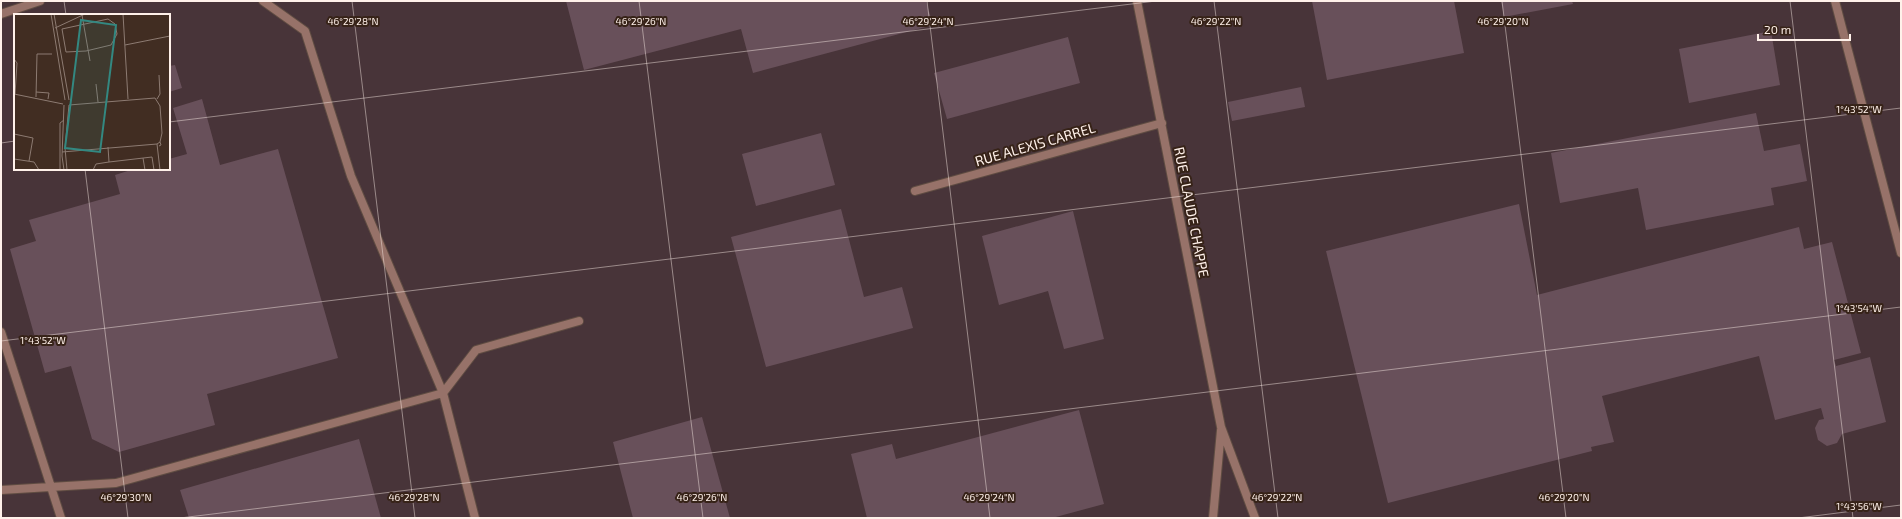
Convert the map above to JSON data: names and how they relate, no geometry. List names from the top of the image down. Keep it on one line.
{"streets":{"street":["RUE ALEXIS CARREL","RUE CLAUDE CHAPPE"]},"crossings":[["RUE ALEXIS CARREL","RUE CLAUDE CHAPPE"]],"scale_bar":"20 m","coordinates":["46°29'28\"N","46°29'26\"N","46°29'24\"N","46°29'22\"N","46°29'20\"N","1°43'52\"W","1°43'54\"W","46°29'30\"N","1°43'56\"W"]}
